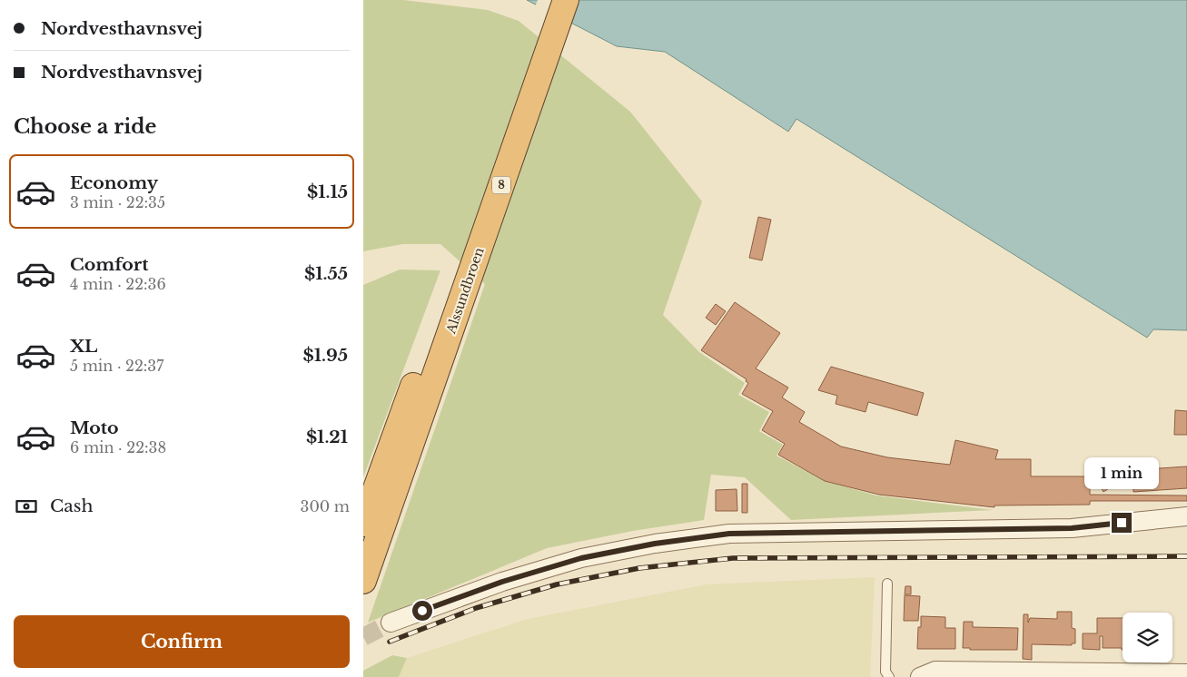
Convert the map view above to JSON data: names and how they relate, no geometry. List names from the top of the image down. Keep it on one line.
{"streets":{"highway":["8","Alssundbroen"]},"page":{"banner":["Nordvesthavnsvej","Nordvesthavnsvej"],"heading":"Choose a ride","list":[{"name":"Economy","note":"3 min · 22:35","value":"$1.15"},{"name":"Comfort","note":"4 min · 22:36","value":"$1.55"},{"name":"XL","note":"5 min · 22:37","value":"$1.95"},{"name":"Moto","note":"6 min · 22:38","value":"$1.21"}],"bubble":"1 min","pay":["Cash","300 m"],"buttons":"Confirm"}}
